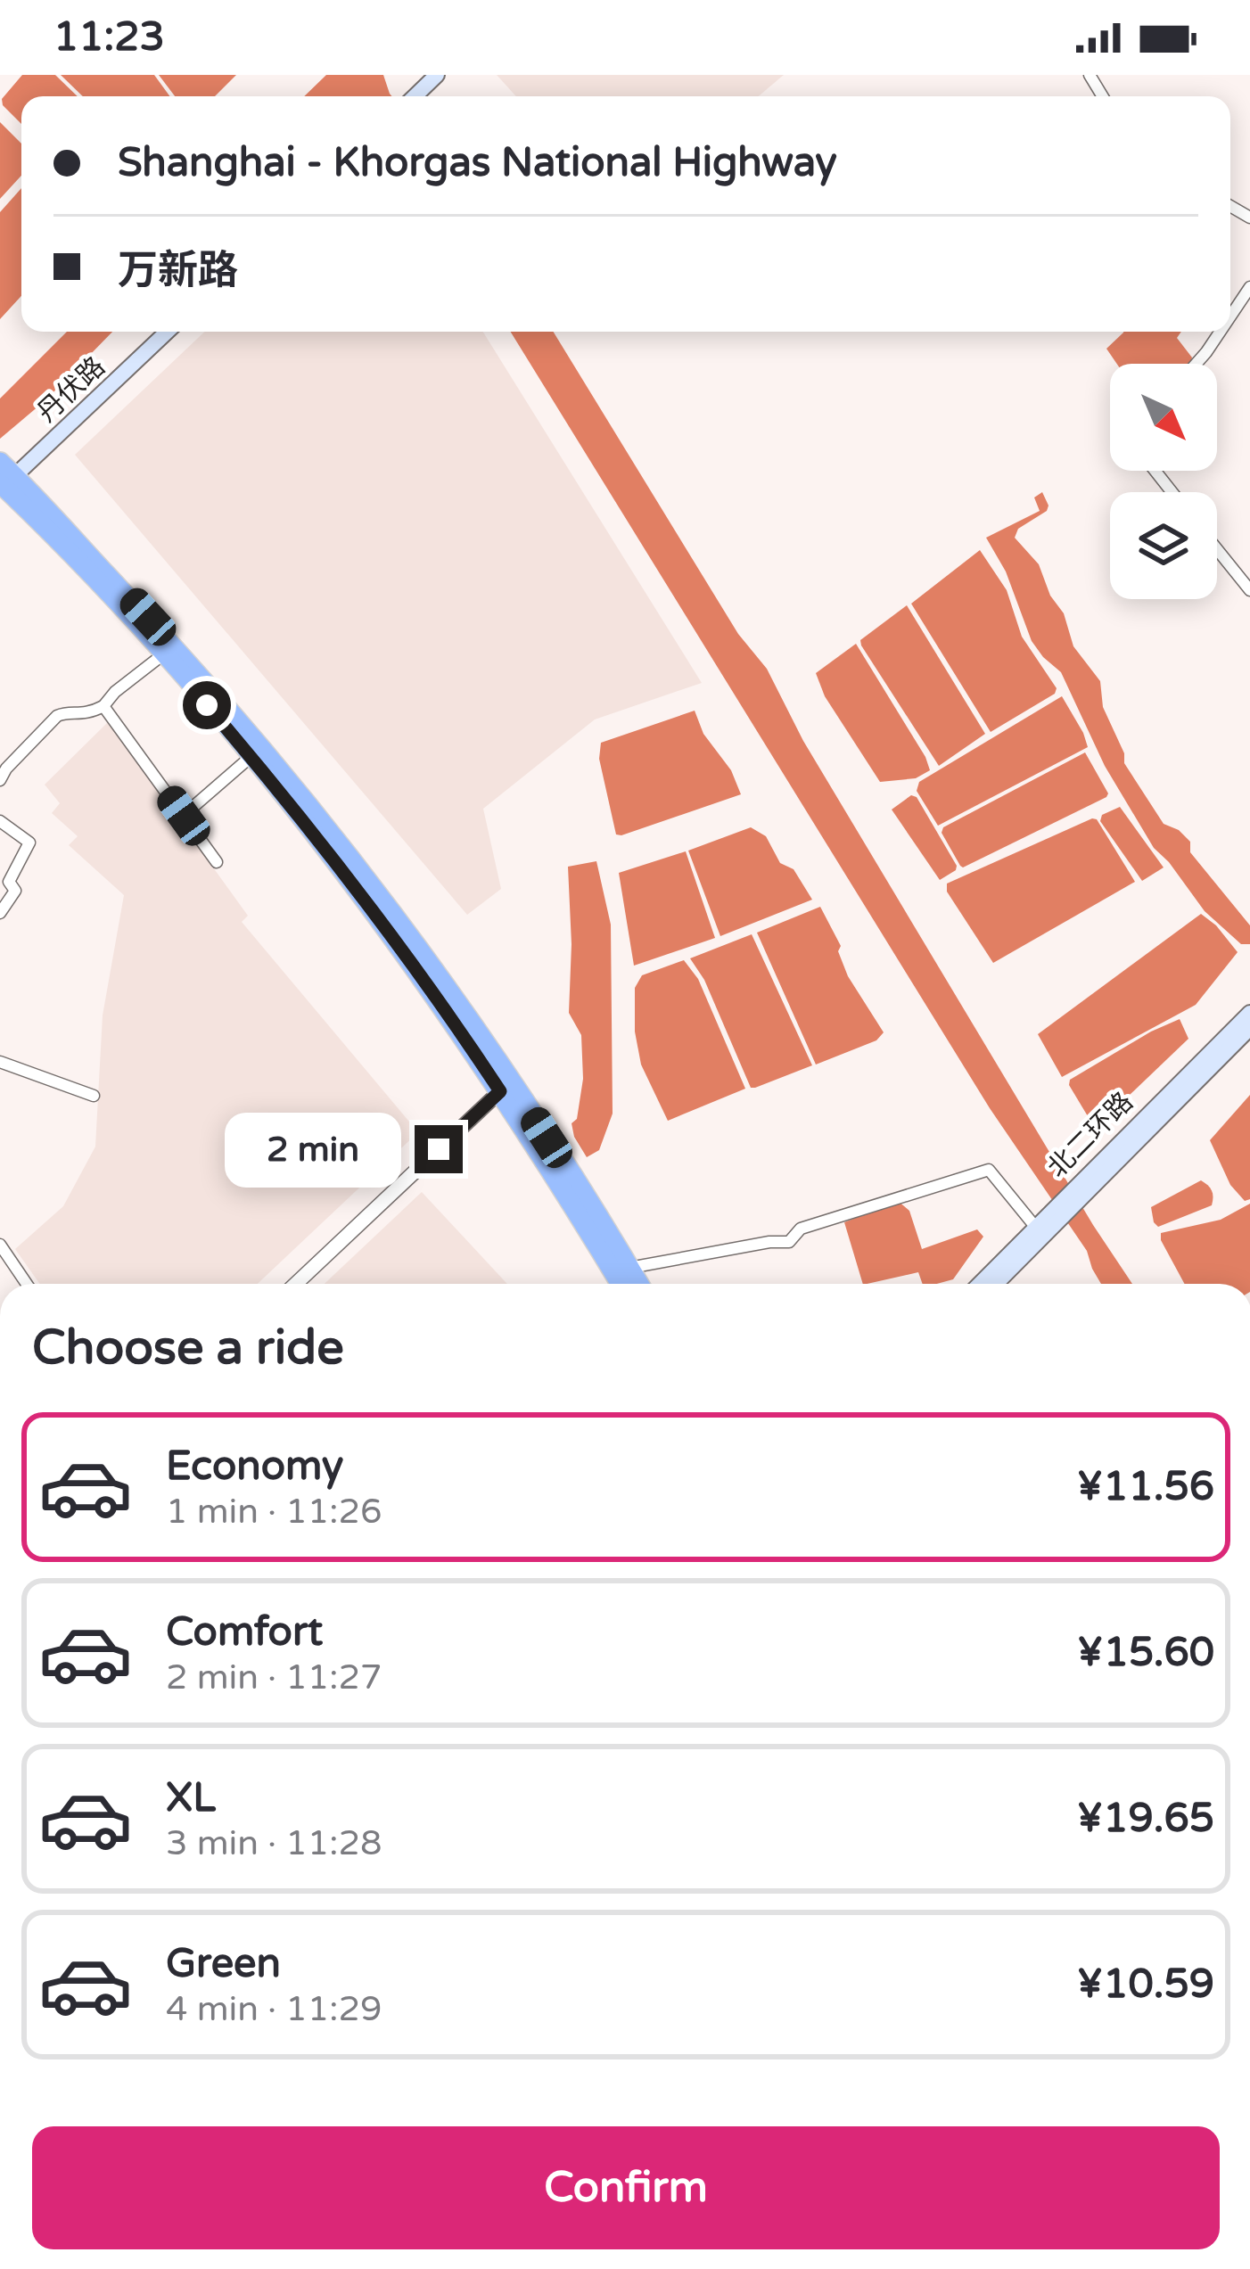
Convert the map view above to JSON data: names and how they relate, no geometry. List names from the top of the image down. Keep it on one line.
{"streets":{"main road":["丹伏路","北二环路"]},"north":"bottom right","page":{"status":"11:23","banner":["Shanghai - Khorgas National Highway","万新路"],"bubble":"2 min","heading":"Choose a ride","list":[{"name":"Economy","note":"1 min · 11:26","value":"¥11.56"},{"name":"Comfort","note":"2 min · 11:27","value":"¥15.60"},{"name":"XL","note":"3 min · 11:28","value":"¥19.65"},{"name":"Green","note":"4 min · 11:29","value":"¥10.59"}],"buttons":"Confirm"}}
